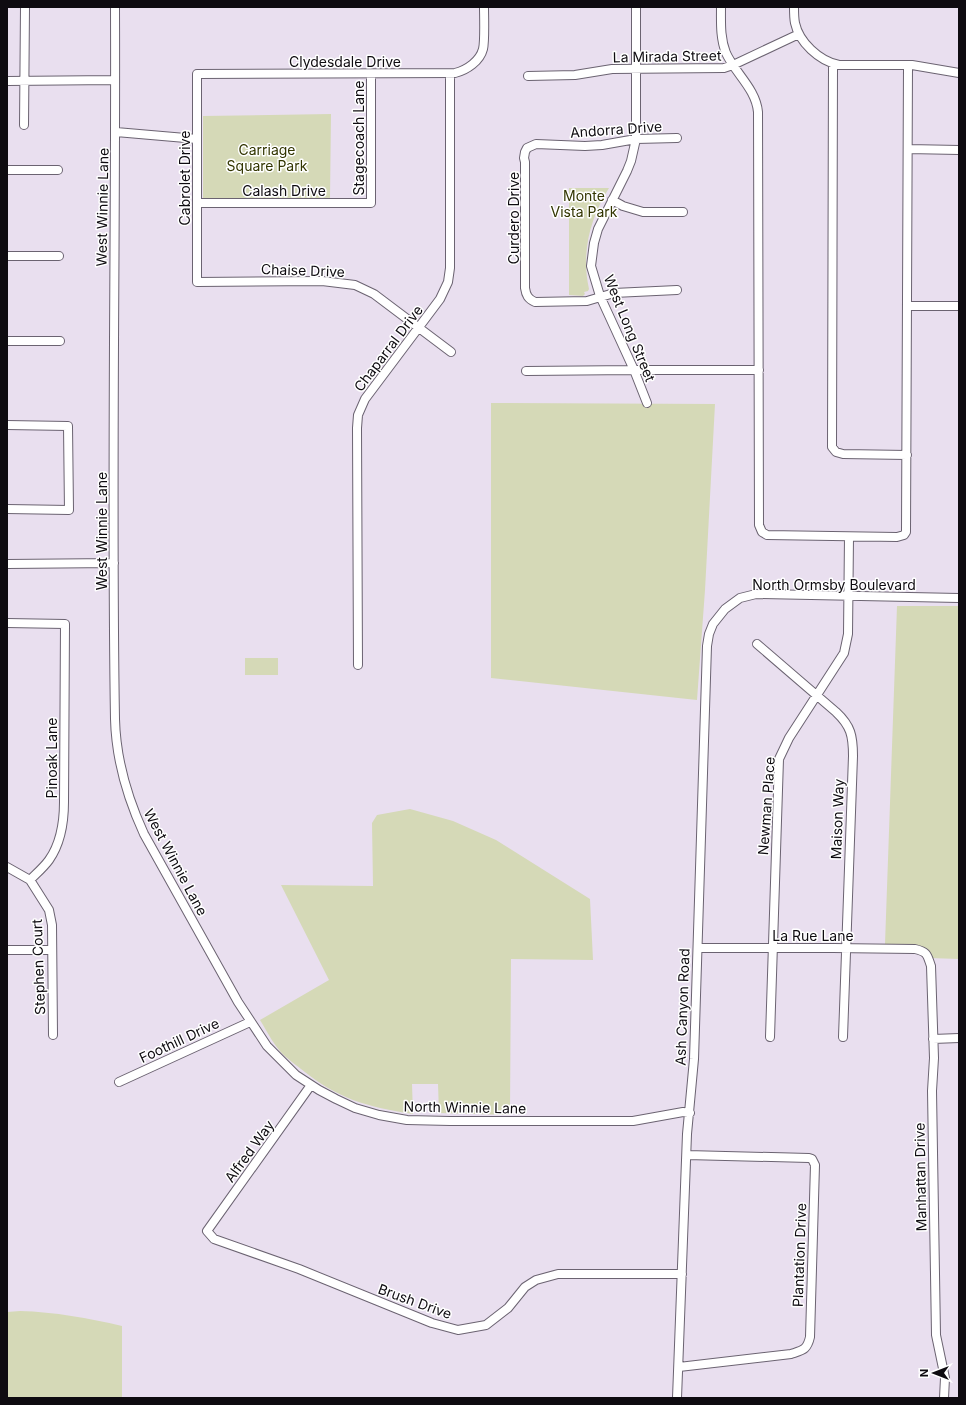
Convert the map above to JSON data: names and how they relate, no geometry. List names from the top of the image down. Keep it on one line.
{"streets":{"street":["La Mirada Street","Clydesdale Drive","Andorra Drive","Stagecoach Lane","Cabrolet Drive","Calash Drive","West Winnie Lane","Curdero Drive","Chaise Drive","West Long Street","Chaparral Drive","North Ormsby Boulevard","Pinoak Lane","Newman Place","Maison Way","La Rue Lane","Stephen Court","Ash Canyon Road","Foothill Drive","North Winnie Lane","Alfred Way","Manhattan Drive","Plantation Drive","Brush Drive"]},"crossings":[["La Mirada Street","West Long Street"],["Clydesdale Drive","Stagecoach Lane"],["Clydesdale Drive","Cabrolet Drive"],["Clydesdale Drive","Chaparral Drive"],["Andorra Drive","Curdero Drive"],["Andorra Drive","West Long Street"],["Stagecoach Lane","Calash Drive"],["Cabrolet Drive","Calash Drive"],["Cabrolet Drive","Chaise Drive"],["West Winnie Lane","Foothill Drive"],["West Winnie Lane","North Winnie Lane"],["Curdero Drive","West Long Street"],["Chaise Drive","Chaparral Drive"],["North Ormsby Boulevard","Newman Place"],["North Ormsby Boulevard","Ash Canyon Road"],["Pinoak Lane","Stephen Court"],["Newman Place","Maison Way"],["Newman Place","La Rue Lane"],["Maison Way","La Rue Lane"],["La Rue Lane","Ash Canyon Road"],["La Rue Lane","Manhattan Drive"],["Ash Canyon Road","North Winnie Lane"],["Ash Canyon Road","Plantation Drive"],["Ash Canyon Road","Brush Drive"],["Foothill Drive","North Winnie Lane"],["North Winnie Lane","Alfred Way"],["Alfred Way","Brush Drive"]],"parks":["Carriage Square Park","Monte Vista Park"],"north":"left"}
